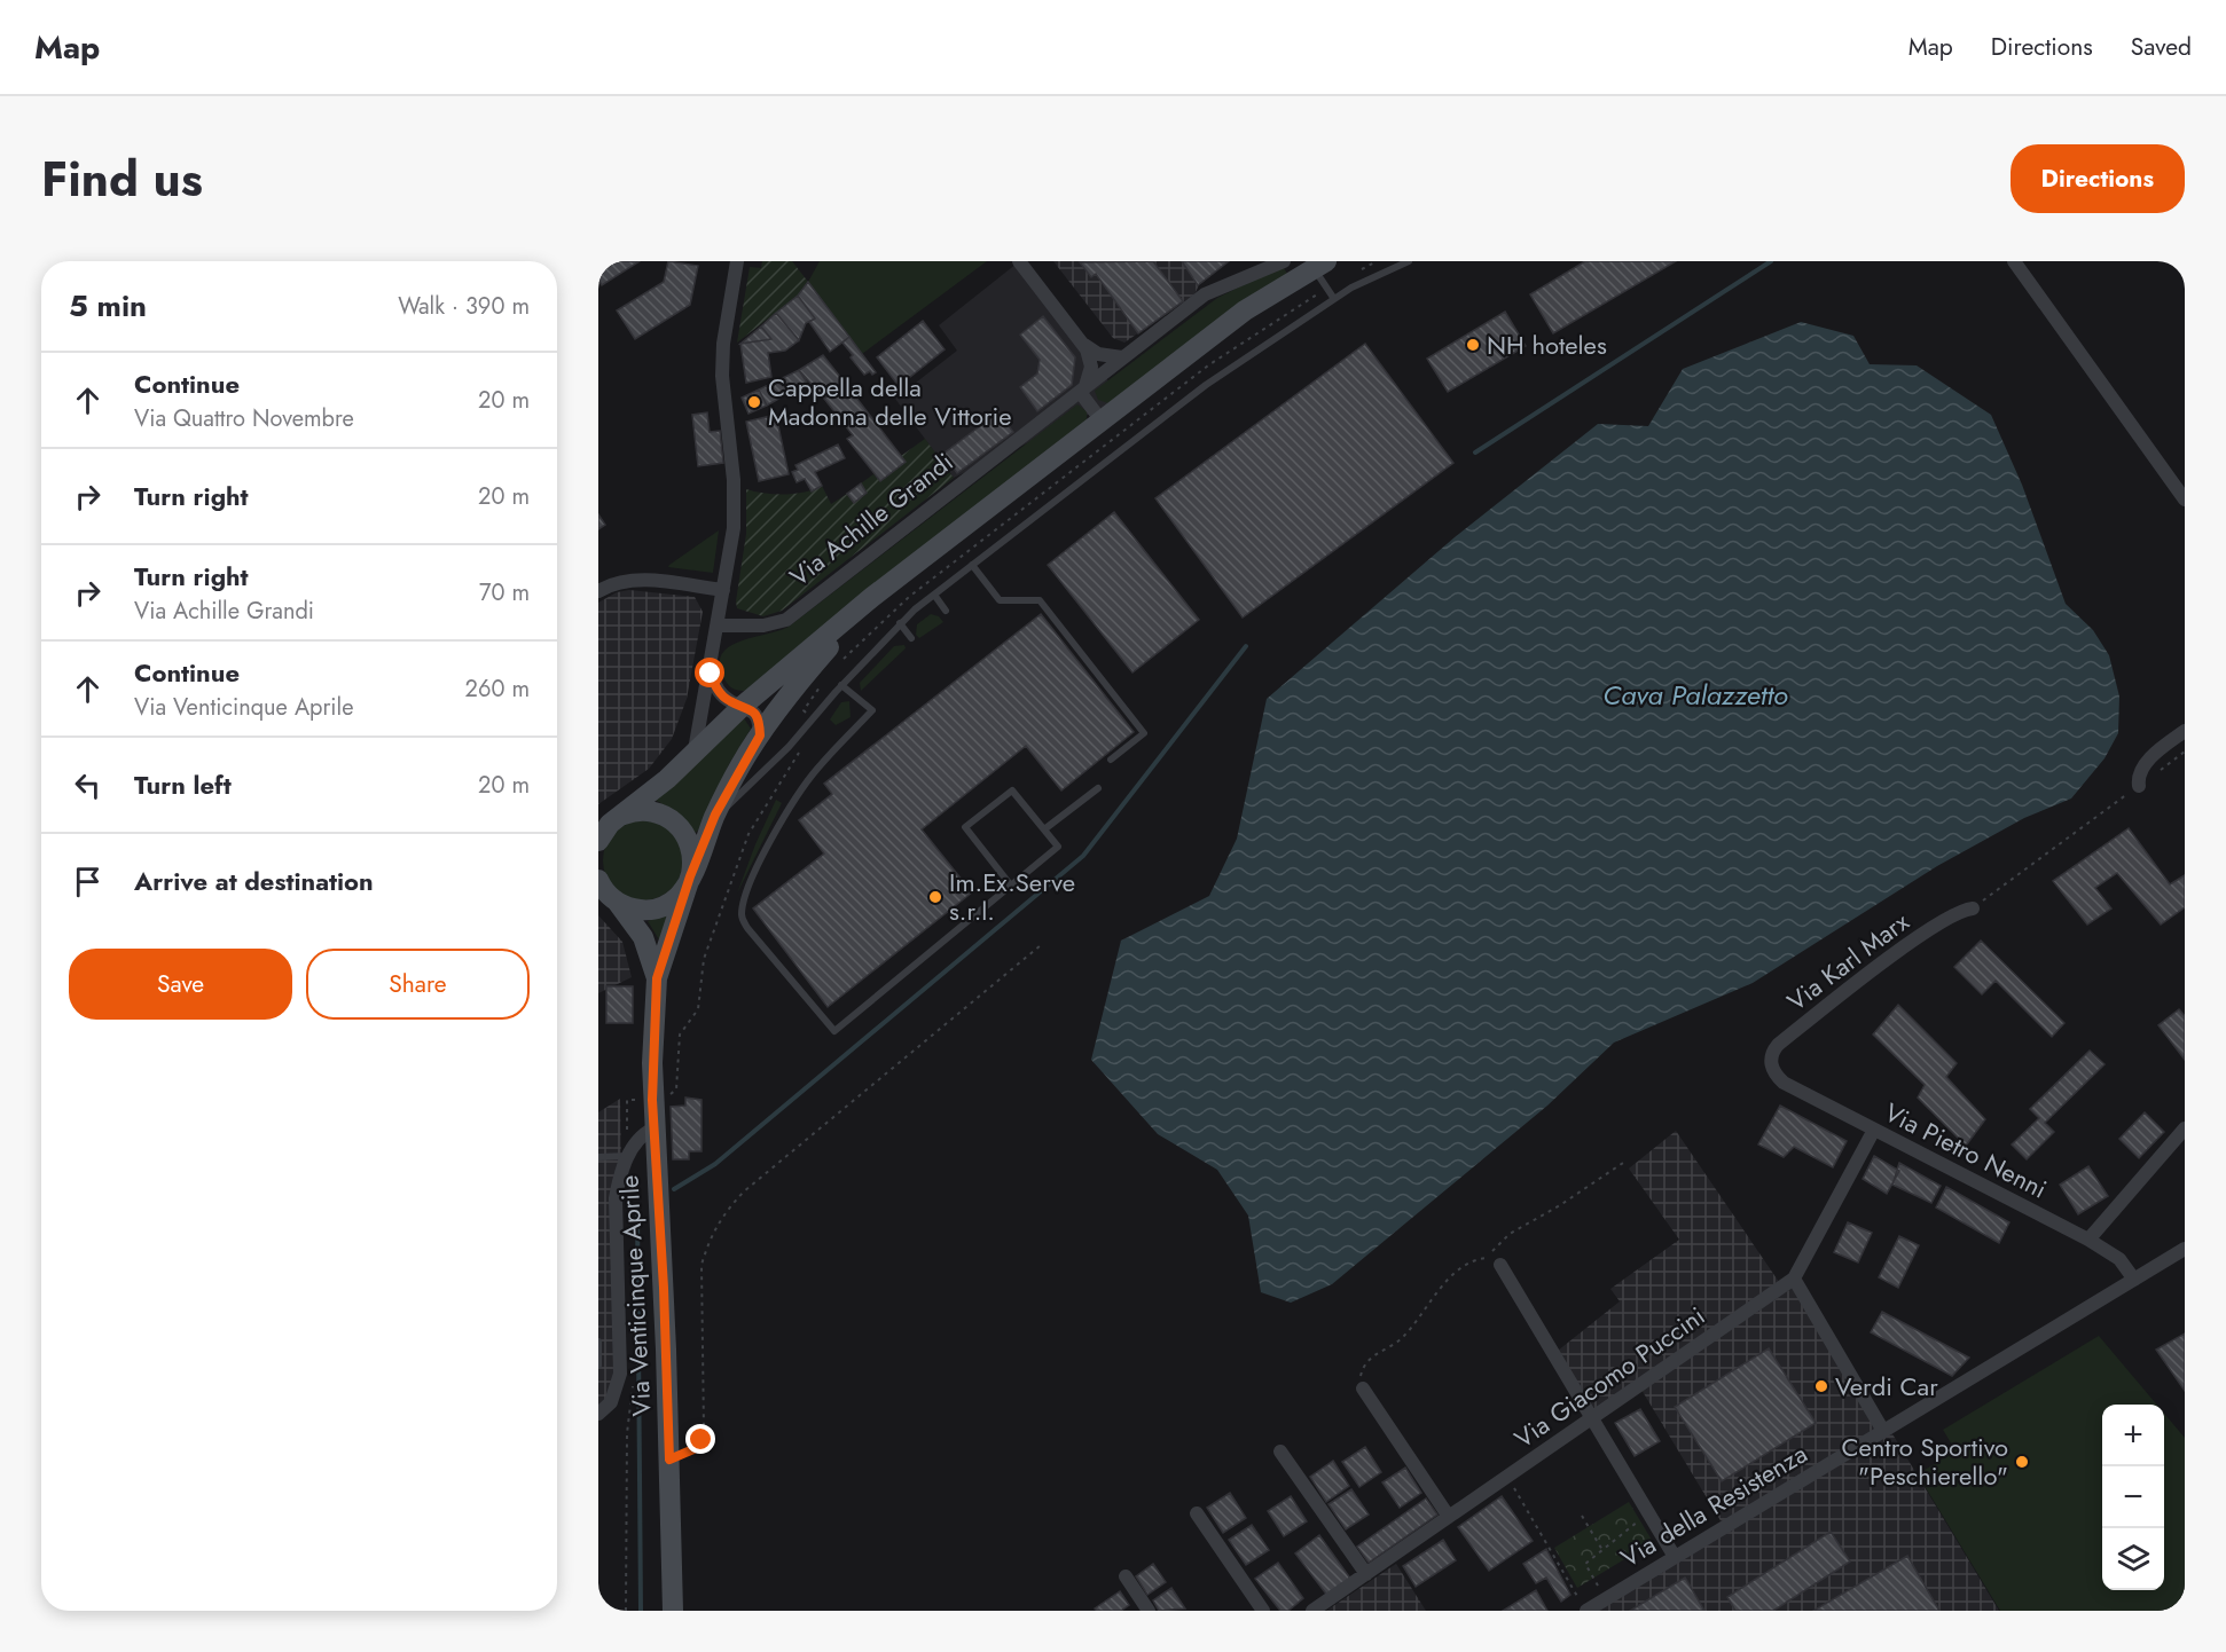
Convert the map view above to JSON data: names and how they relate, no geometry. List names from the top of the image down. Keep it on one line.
{"streets":{"main road":["Via Venticinque Aprile"],"street":["Via Achille Grandi","Via Karl Marx","Via Pietro Nenni","Via Giacomo Puccini","Via della Resistenza"]},"crossings":[["Via Karl Marx","Via Pietro Nenni"],["Via Pietro Nenni","Via Giacomo Puccini"],["Via Pietro Nenni","Via della Resistenza"]],"water":["Cava Palazzetto"],"places":["NH hoteles","Cappella della Madonna delle Vittorie","Im.Ex.Serve s.r.l.","Verdi Car","Centro Sportivo \"Peschierello\""],"page":{"header":"Map","nav":["Map","Directions","Saved"],"title":"Find us","buttons":["Directions",["Save","Share"]],"heading":["5 min","Walk · 390 m"],"list":[["Continue","Via Quattro Novembre","20 m"],["Turn right","20 m"],["Turn right","Via Achille Grandi","70 m"],["Continue","Via Venticinque Aprile","260 m"],["Turn left","20 m"],"Arrive at destination"],"map_buttons":["+","−"]}}
